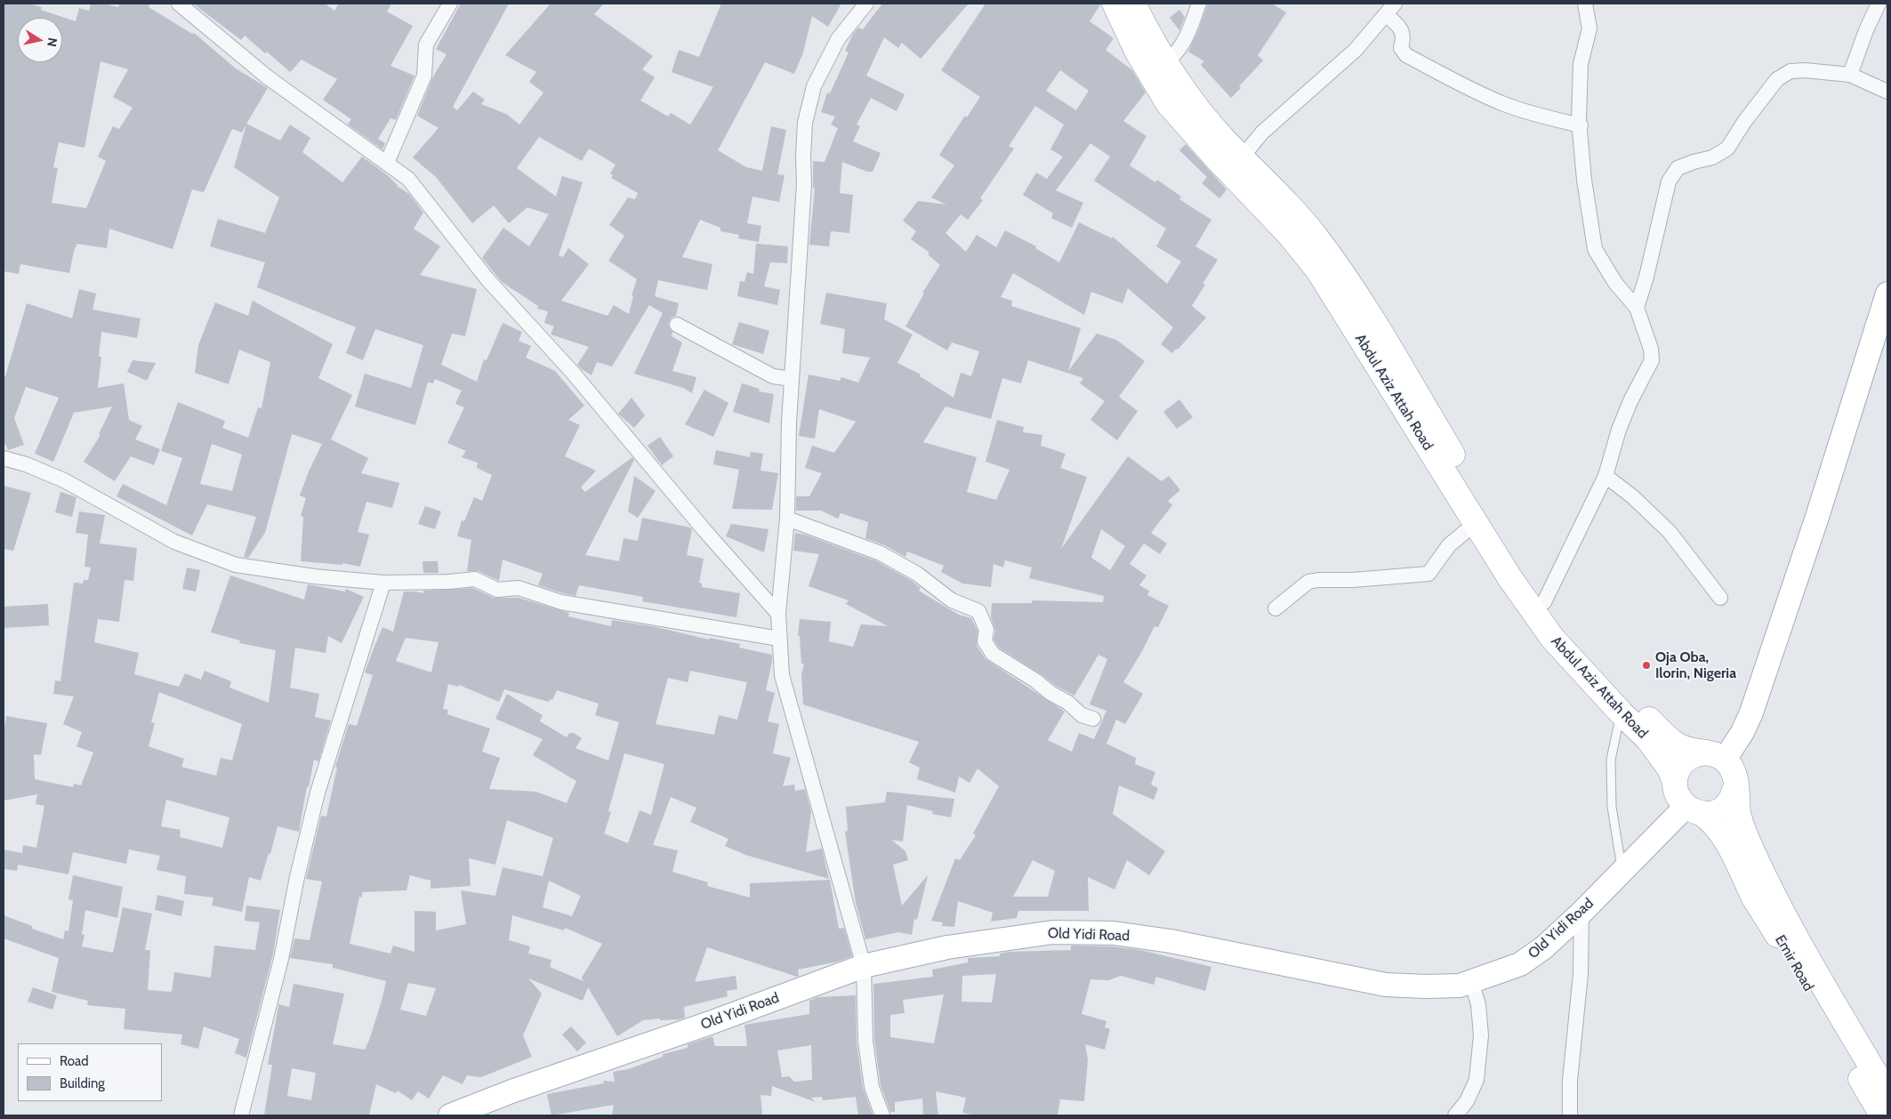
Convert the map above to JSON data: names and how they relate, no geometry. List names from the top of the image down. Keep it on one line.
{"streets":{"highway":["Abdul Aziz Attah Road","Emir Road"],"main road":["Old Yidi Road"]},"crossings":[["Abdul Aziz Attah Road","Old Yidi Road"],["Abdul Aziz Attah Road","Emir Road"],["Old Yidi Road","Emir Road"]],"places":["Oja Oba, Ilorin, Nigeria"],"legend":["Road","Building"],"north":"right"}
